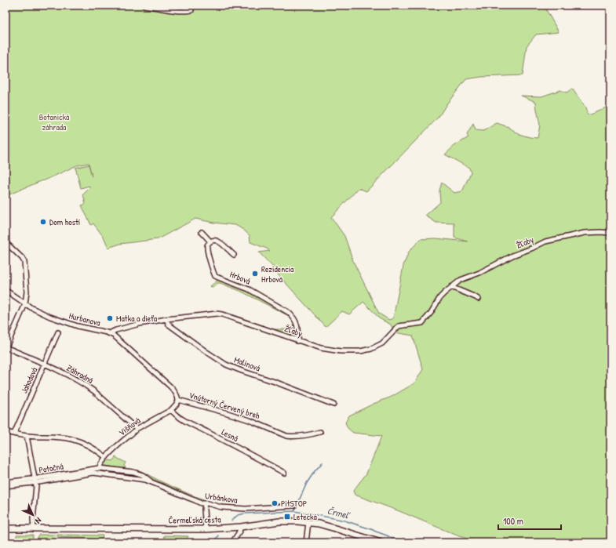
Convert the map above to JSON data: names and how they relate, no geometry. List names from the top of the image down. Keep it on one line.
{"streets":{"main road":["Čermeľská cesta"],"street":["Žľaby","Hrbová","Hurbanova","Malinová","Záhradná","Jahodová","Vnútorný Červený breh","Višňová","Lesná","Potočná","Urbánkova"]},"crossings":[["Žľaby","Hrbová"],["Žľaby","Hurbanova"],["Žľaby","Malinová"],["Hurbanova","Vnútorný Červený breh"],["Hurbanova","Višňová"],["Záhradná","Jahodová"],["Záhradná","Višňová"],["Vnútorný Červený breh","Višňová"],["Višňová","Lesná"],["Višňová","Potočná"],["Višňová","Urbánkova"],["Potočná","Urbánkova"]],"water":["Črmeľ"],"parks":["Botanická záhrada"],"places":{"other":["Dom hostí","Rezidencia Hrbová","Matka a dieťa","PitSTOP"],"transit":["Letecká"]},"scale_bar":"100 m","north":"bottom right"}
